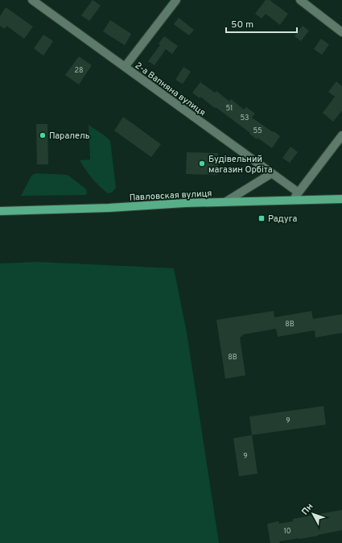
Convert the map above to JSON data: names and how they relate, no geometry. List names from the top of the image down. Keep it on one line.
{"streets":{"main road":["Павловская вулиця"],"street":["2-а Вапняна вулиця"]},"places":{"other":["Паралель","Будівельний магазин Орбіта"],"transit":["Радуга"]},"house_numbers":["28","51","53","55","8В","8В","9","9","10"],"scale_bar":"50 m","north":"top left"}
